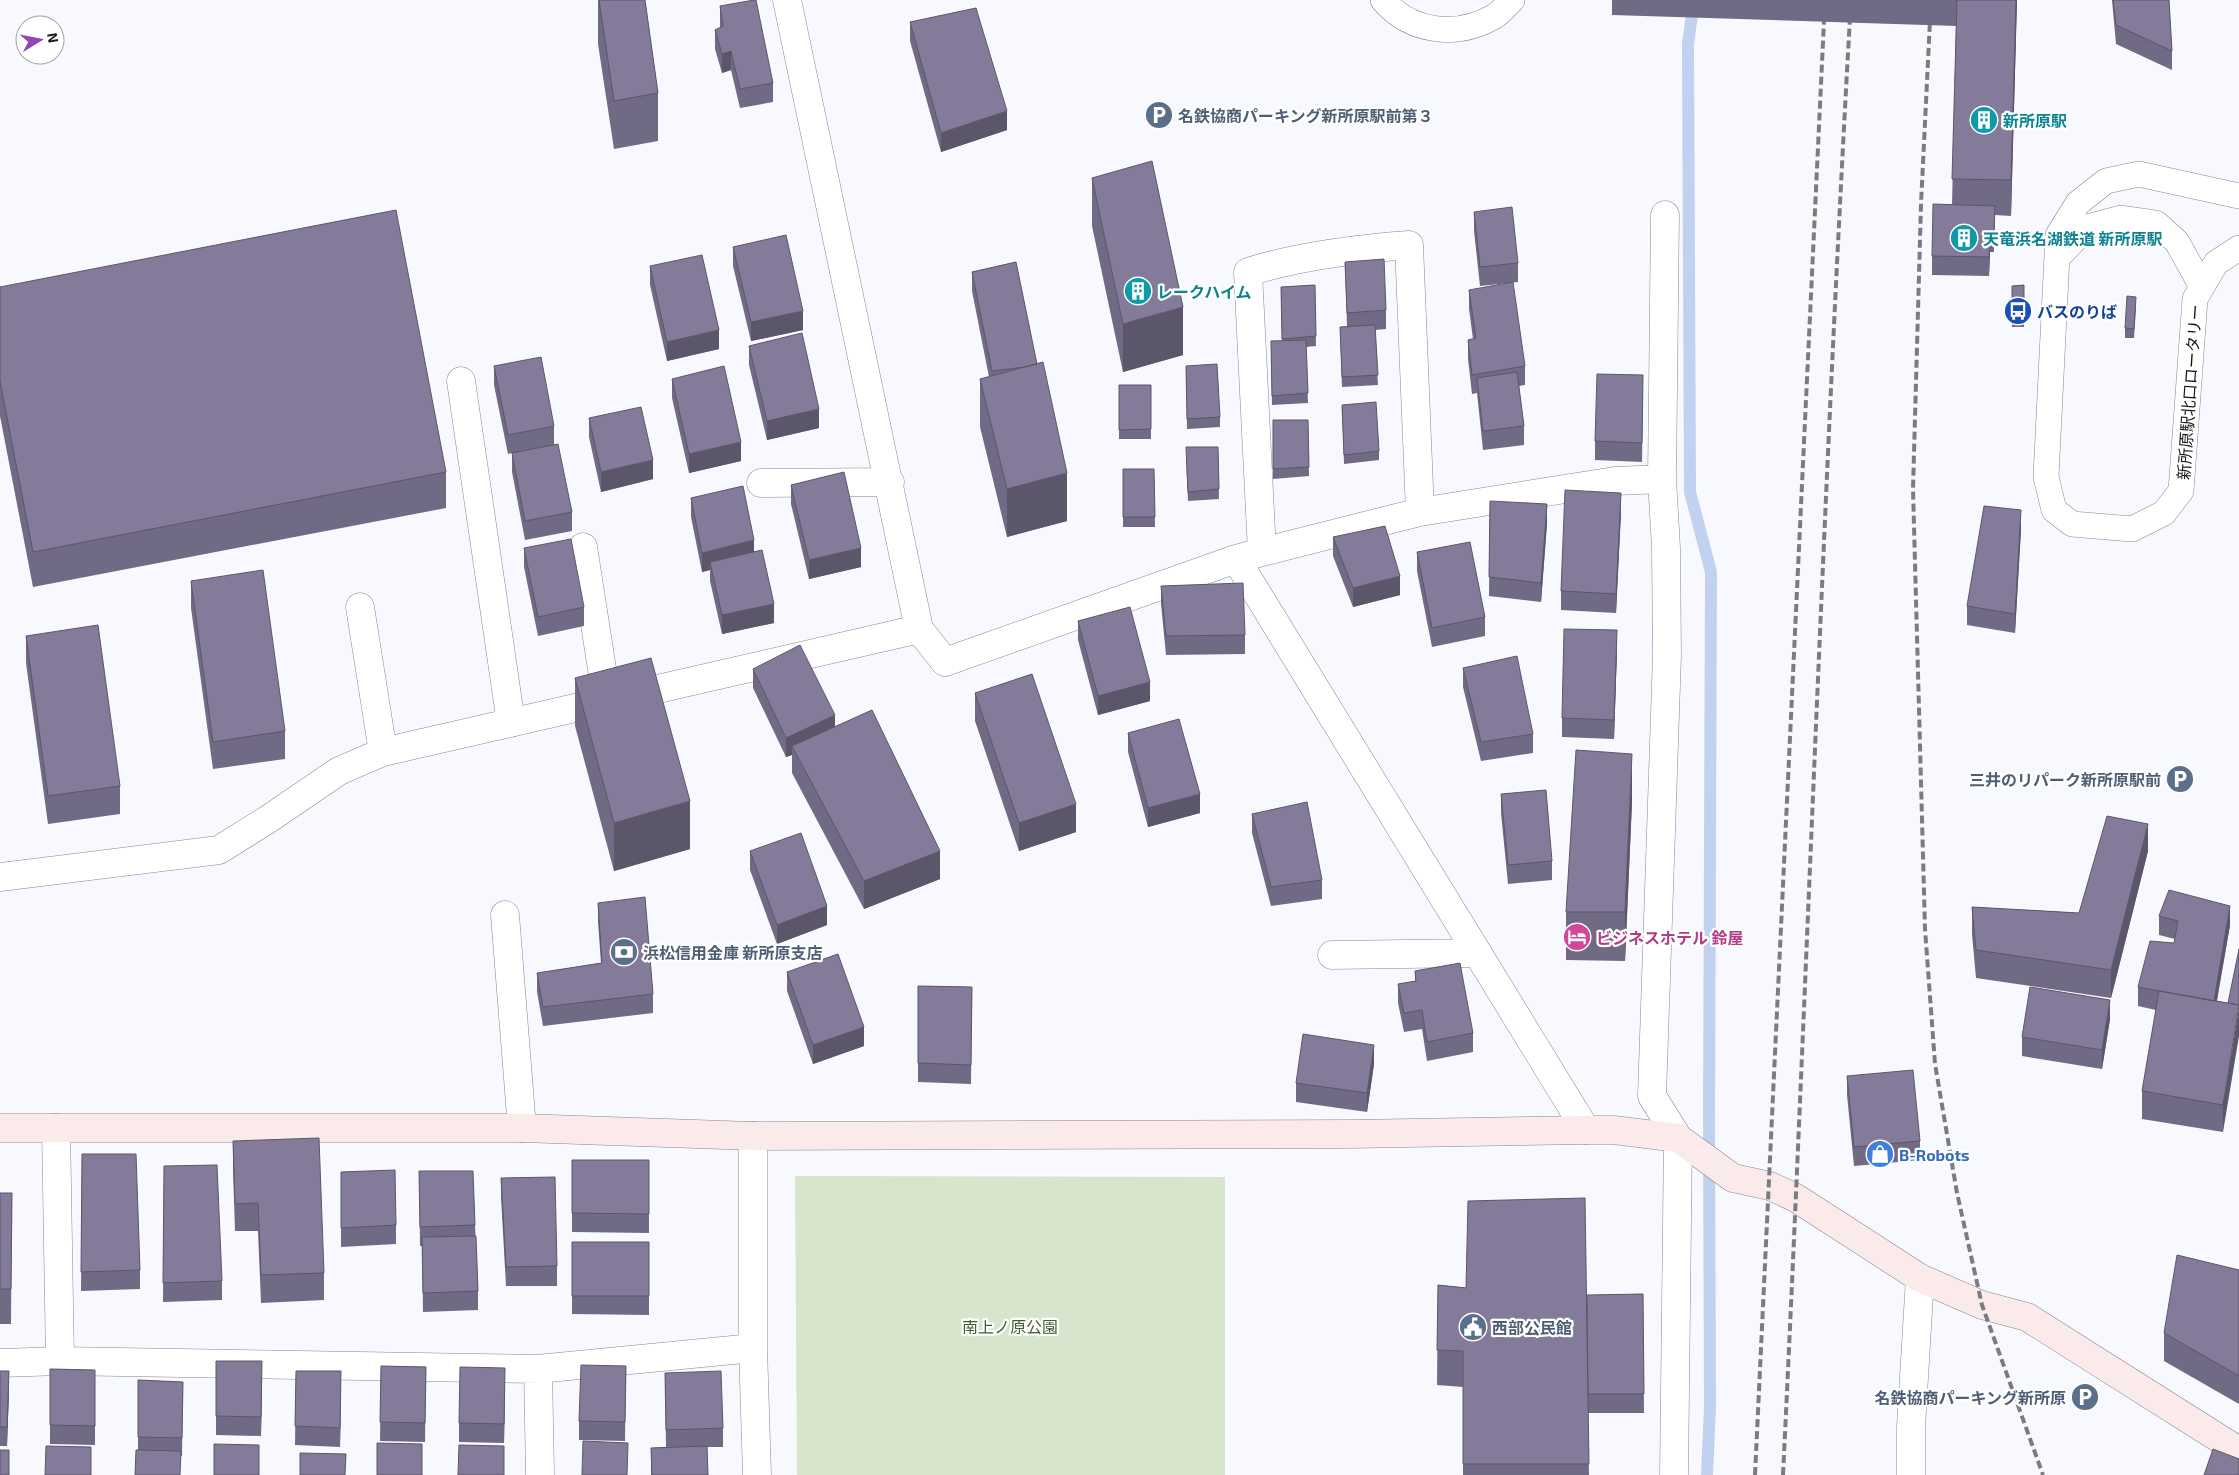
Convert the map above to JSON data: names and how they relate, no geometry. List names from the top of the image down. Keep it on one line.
{"streets":{"lane":["新所原駅北口ロータリー"]},"parks":["南上ノ原公園"],"places":{"parking":["名鉄協商パーキング新所原駅前第３","三井のリパーク新所原駅前","名鉄協商パーキング新所原"],"building":["新所原駅","天竜浜名湖鉄道 新所原駅","レークハイム"],"bus stop":["バスのりば"],"hotel":["ビジネスホテル 鈴屋"],"bank":["浜松信用金庫 新所原支店"],"shop":["B-Robots"],"public building":["西部公民館"]},"north":"right"}
